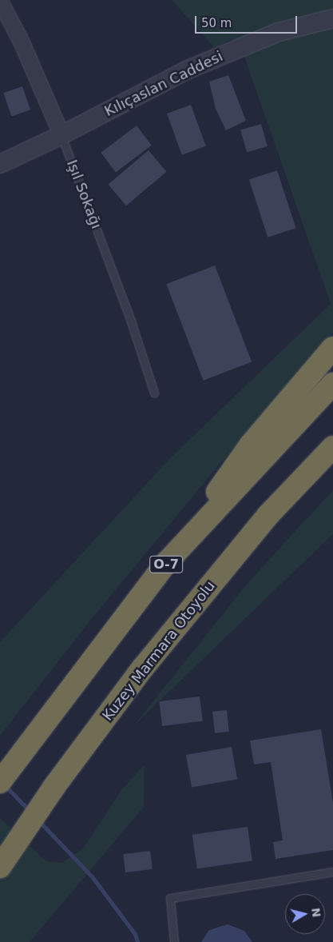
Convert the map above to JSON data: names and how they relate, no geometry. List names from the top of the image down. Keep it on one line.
{"streets":{"highway":["O-7","Kuzey Marmara Otoyolu"],"street":["Kılıçaslan Caddesi","Işıl Sokağı"]},"crossings":[["Kılıçaslan Caddesi","Işıl Sokağı"]],"scale_bar":"50 m","north":"right"}
